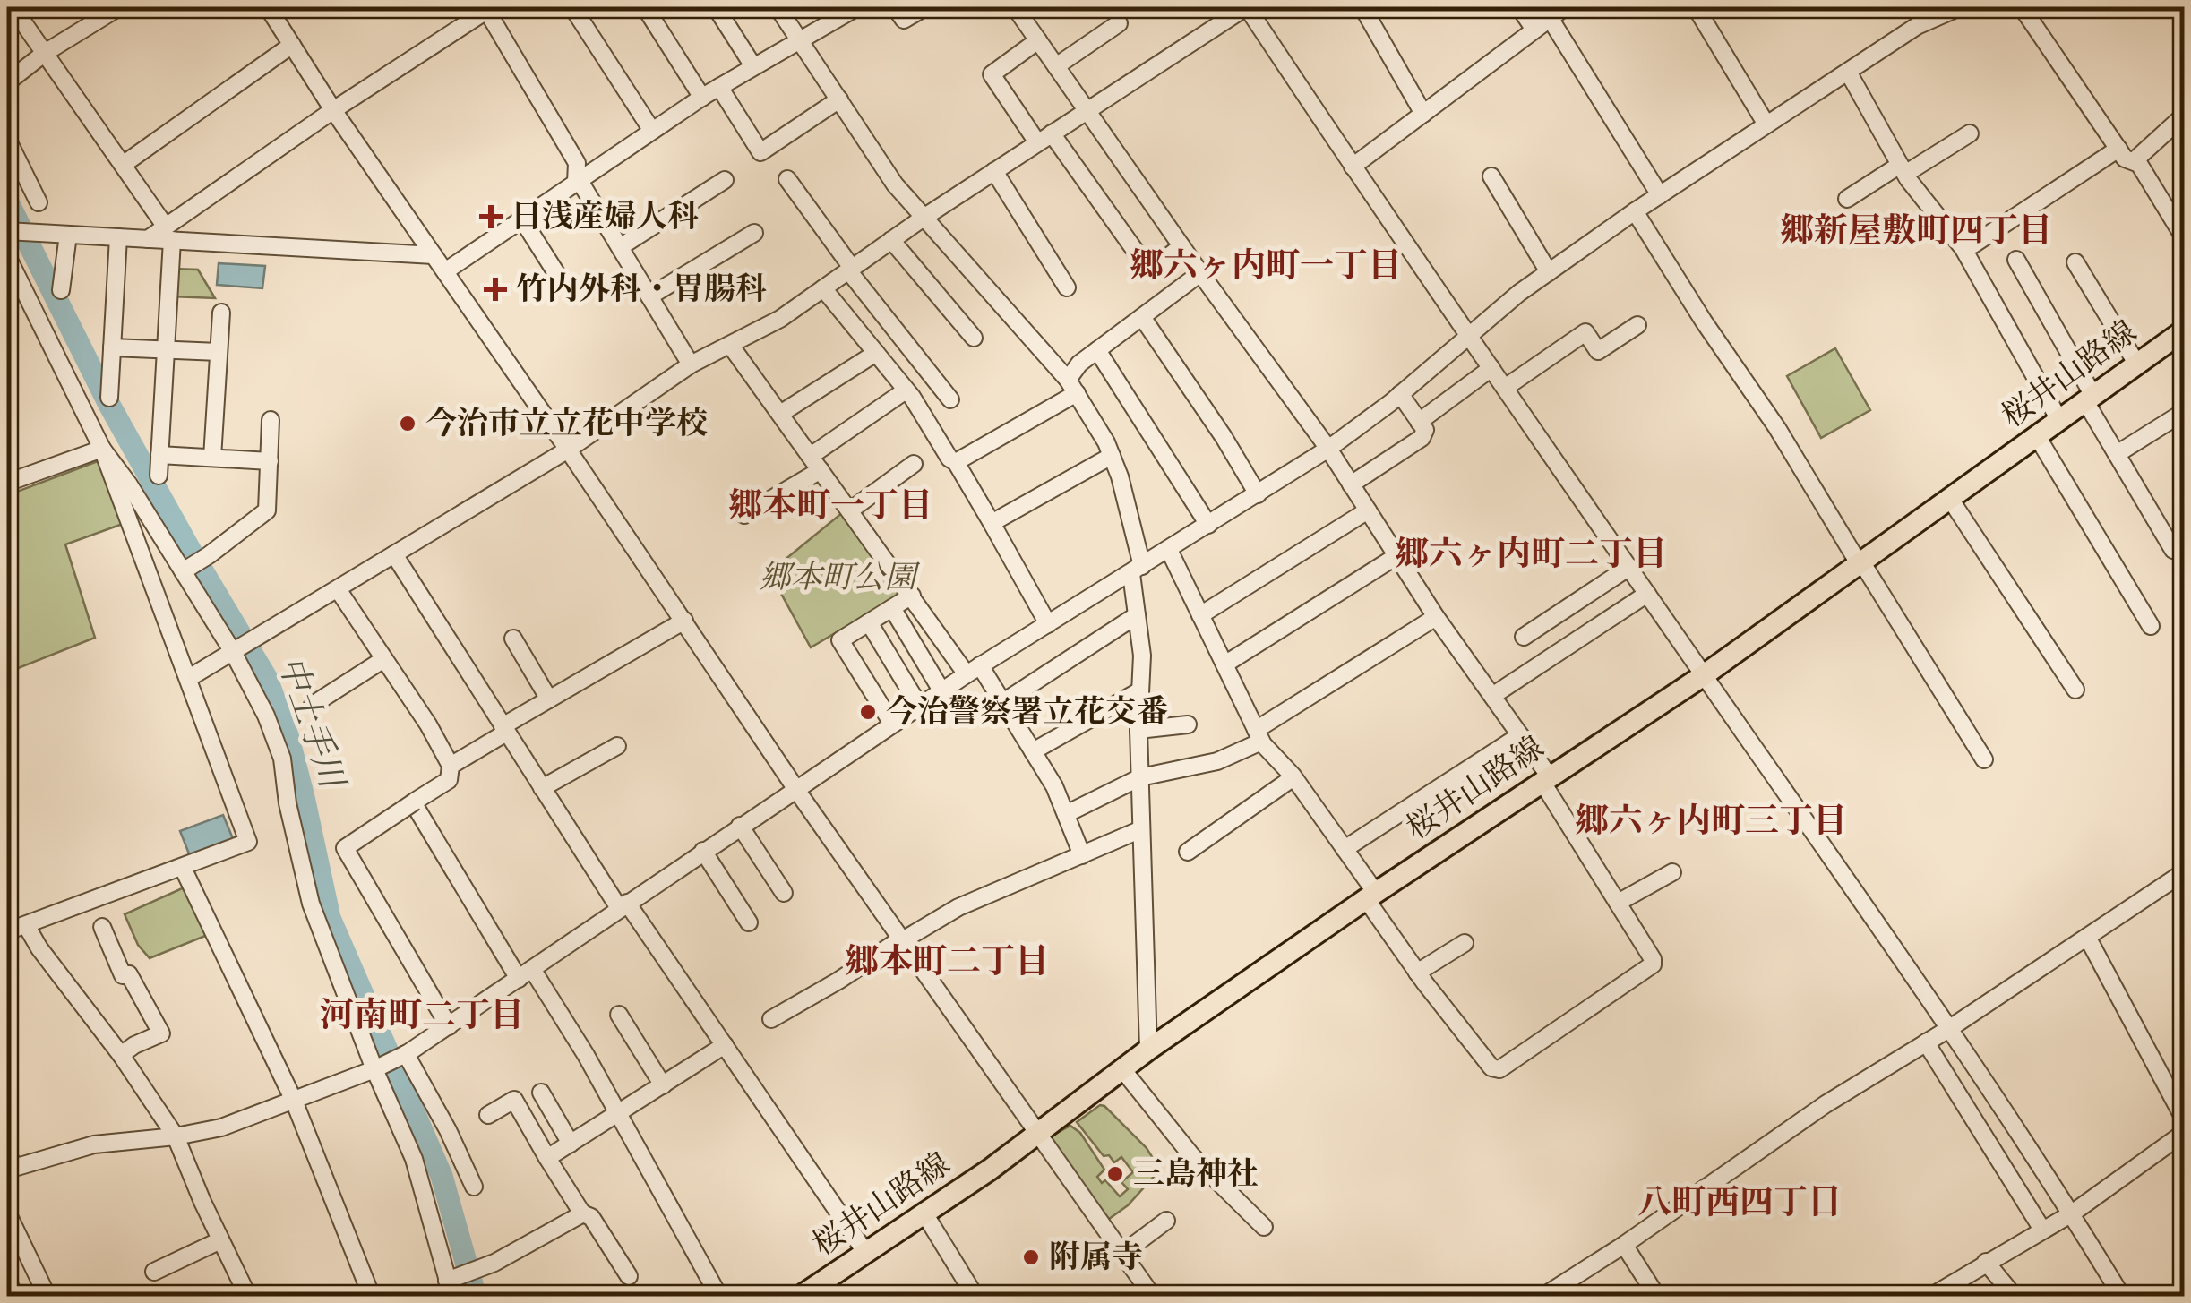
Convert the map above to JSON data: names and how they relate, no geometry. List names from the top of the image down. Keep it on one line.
{"streets":{"main road":["桜井山路線"]},"districts":["郷新屋敷町四丁目","郷六ヶ内町一丁目","郷本町一丁目","郷六ヶ内町二丁目","郷六ヶ内町三丁目","郷本町二丁目","河南町二丁目","八町西四丁目"],"water":["中土手川"],"parks":["郷本町公園"],"places":{"health":["日浅産婦人科","竹内外科・胃腸科"],"other":["今治市立立花中学校","今治警察署立花交番","三島神社","附属寺"]}}
